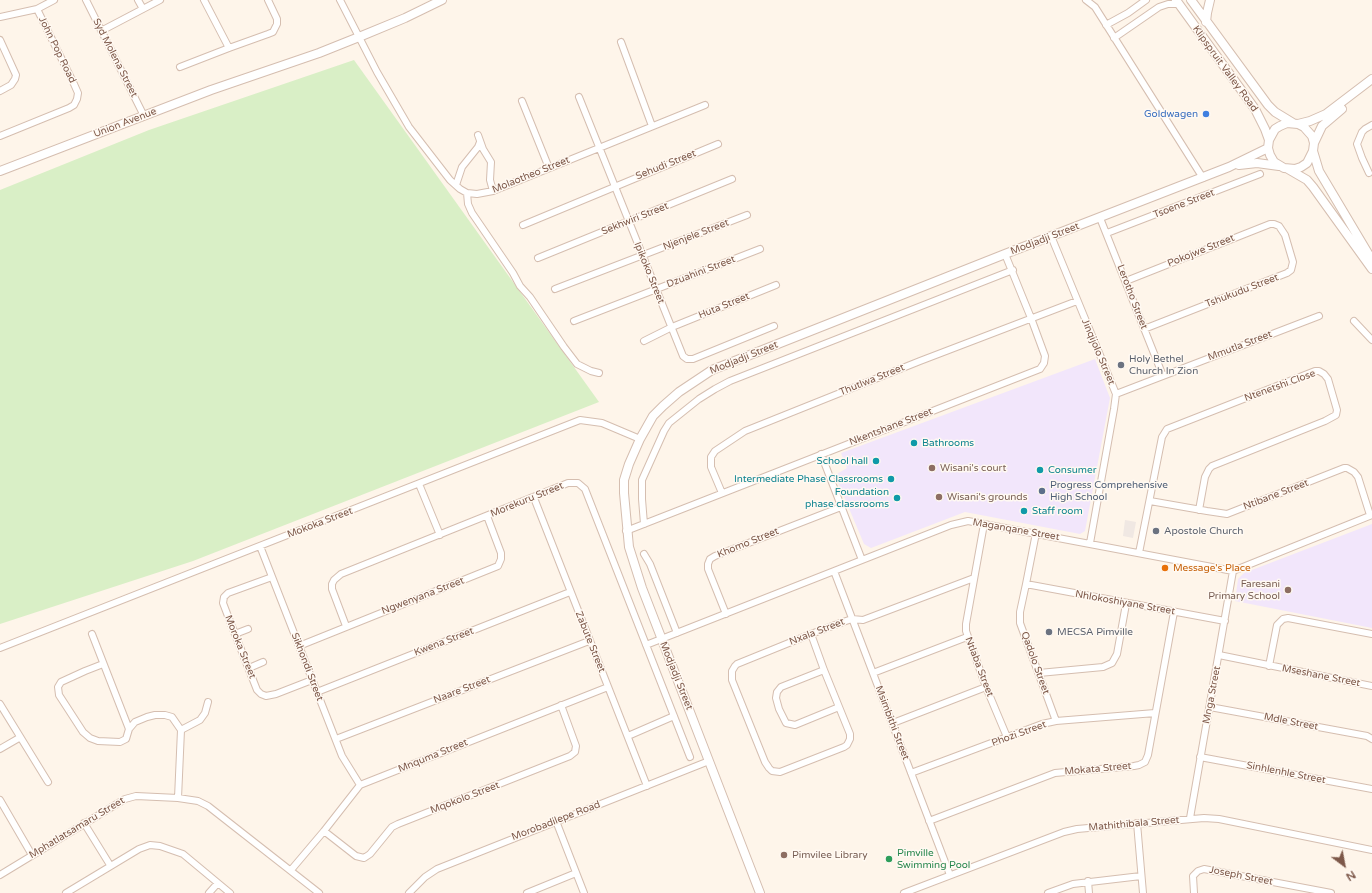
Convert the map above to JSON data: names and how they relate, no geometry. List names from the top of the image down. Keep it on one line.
{"streets":{"street":["John Pop Road","Syd Molena Street","Klipspruit Valley Road","Union Avenue","Sehudi Street","Molaotheo Street","Tsoene Street","Sekhwiri Street","Njenjele Street","Modjadji Street","Pokojwe Street","Dzuahini Street","Ipikoko Street","Tshukudu Street","Lerotho Street","Huta Street","Mmutla Street","Jinqijolo Street","Thutlwa Street","Ntenetshi Close","Nkentshane Street","Ntibane Street","Morekuru Street","Mokoka Street","Maganqane Street","Khomo Street","Ngwenyana Street","Nhlokoshiyane Street","Nxala Street","Kwena Street","Zabute Street","Moroka Street","Qadolo Street","Sikhondi Street","Ntlaba Street","Mseshane Street","Naare Street","Mnga Street","Mdle Street","Msimbithi Street","Phozi Street","Mnquma Street","Mokata Street","Sinhlenhle Street","Mqokolo Street","Morobadilepe Road","Mathithibala Street","Mphatlatsamaru Street","Joseph Street"]},"crossings":[["Syd Molena Street","Union Avenue"],["Klipspruit Valley Road","Modjadji Street"],["Sehudi Street","Ipikoko Street"],["Molaotheo Street","Ipikoko Street"],["Tsoene Street","Lerotho Street"],["Sekhwiri Street","Ipikoko Street"],["Njenjele Street","Ipikoko Street"],["Modjadji Street","Lerotho Street"],["Modjadji Street","Jinqijolo Street"],["Modjadji Street","Nkentshane Street"],["Modjadji Street","Mokoka Street"],["Modjadji Street","Maganqane Street"],["Modjadji Street","Morobadilepe Road"],["Pokojwe Street","Tshukudu Street"],["Pokojwe Street","Lerotho Street"],["Dzuahini Street","Ipikoko Street"],["Ipikoko Street","Huta Street"],["Tshukudu Street","Lerotho Street"],["Lerotho Street","Mmutla Street"],["Mmutla Street","Jinqijolo Street"],["Jinqijolo Street","Thutlwa Street"],["Jinqijolo Street","Maganqane Street"],["Thutlwa Street","Nkentshane Street"],["Ntenetshi Close","Ntibane Street"],["Ntenetshi Close","Maganqane Street"],["Morekuru Street","Maganqane Street"],["Morekuru Street","Ngwenyana Street"],["Morekuru Street","Zabute Street"],["Mokoka Street","Sikhondi Street"],["Maganqane Street","Khomo Street"],["Maganqane Street","Qadolo Street"],["Maganqane Street","Ntlaba Street"],["Maganqane Street","Mnga Street"],["Maganqane Street","Msimbithi Street"],["Ngwenyana Street","Sikhondi Street"],["Nhlokoshiyane Street","Qadolo Street"],["Nhlokoshiyane Street","Mnga Street"],["Nhlokoshiyane Street","Mokata Street"],["Nxala Street","Ntlaba Street"],["Nxala Street","Msimbithi Street"],["Kwena Street","Zabute Street"],["Kwena Street","Sikhondi Street"],["Zabute Street","Naare Street"],["Zabute Street","Mnquma Street"],["Zabute Street","Morobadilepe Road"],["Moroka Street","Sikhondi Street"],["Qadolo Street","Phozi Street"],["Sikhondi Street","Naare Street"],["Sikhondi Street","Mnquma Street"],["Ntlaba Street","Phozi Street"],["Mseshane Street","Mnga Street"],["Mnga Street","Mdle Street"],["Mnga Street","Sinhlenhle Street"],["Mnga Street","Mathithibala Street"],["Msimbithi Street","Phozi Street"],["Msimbithi Street","Mokata Street"],["Msimbithi Street","Mathithibala Street"],["Phozi Street","Mokata Street"],["Mnquma Street","Mqokolo Street"]],"places":["Goldwagen","Holy Bethel Church In Zion","Bathrooms","School hall","Wisani's court","Consumer","Intermediate Phase Classrooms","Progress Comprehensive High School","Wisani's grounds","Foundation phase classrooms","Staff room","Apostole Church","Message's Place","Faresani Primary School","MECSA Pimville","Pimvilee Library","Pimville Swimming Pool"],"north":"bottom right"}
